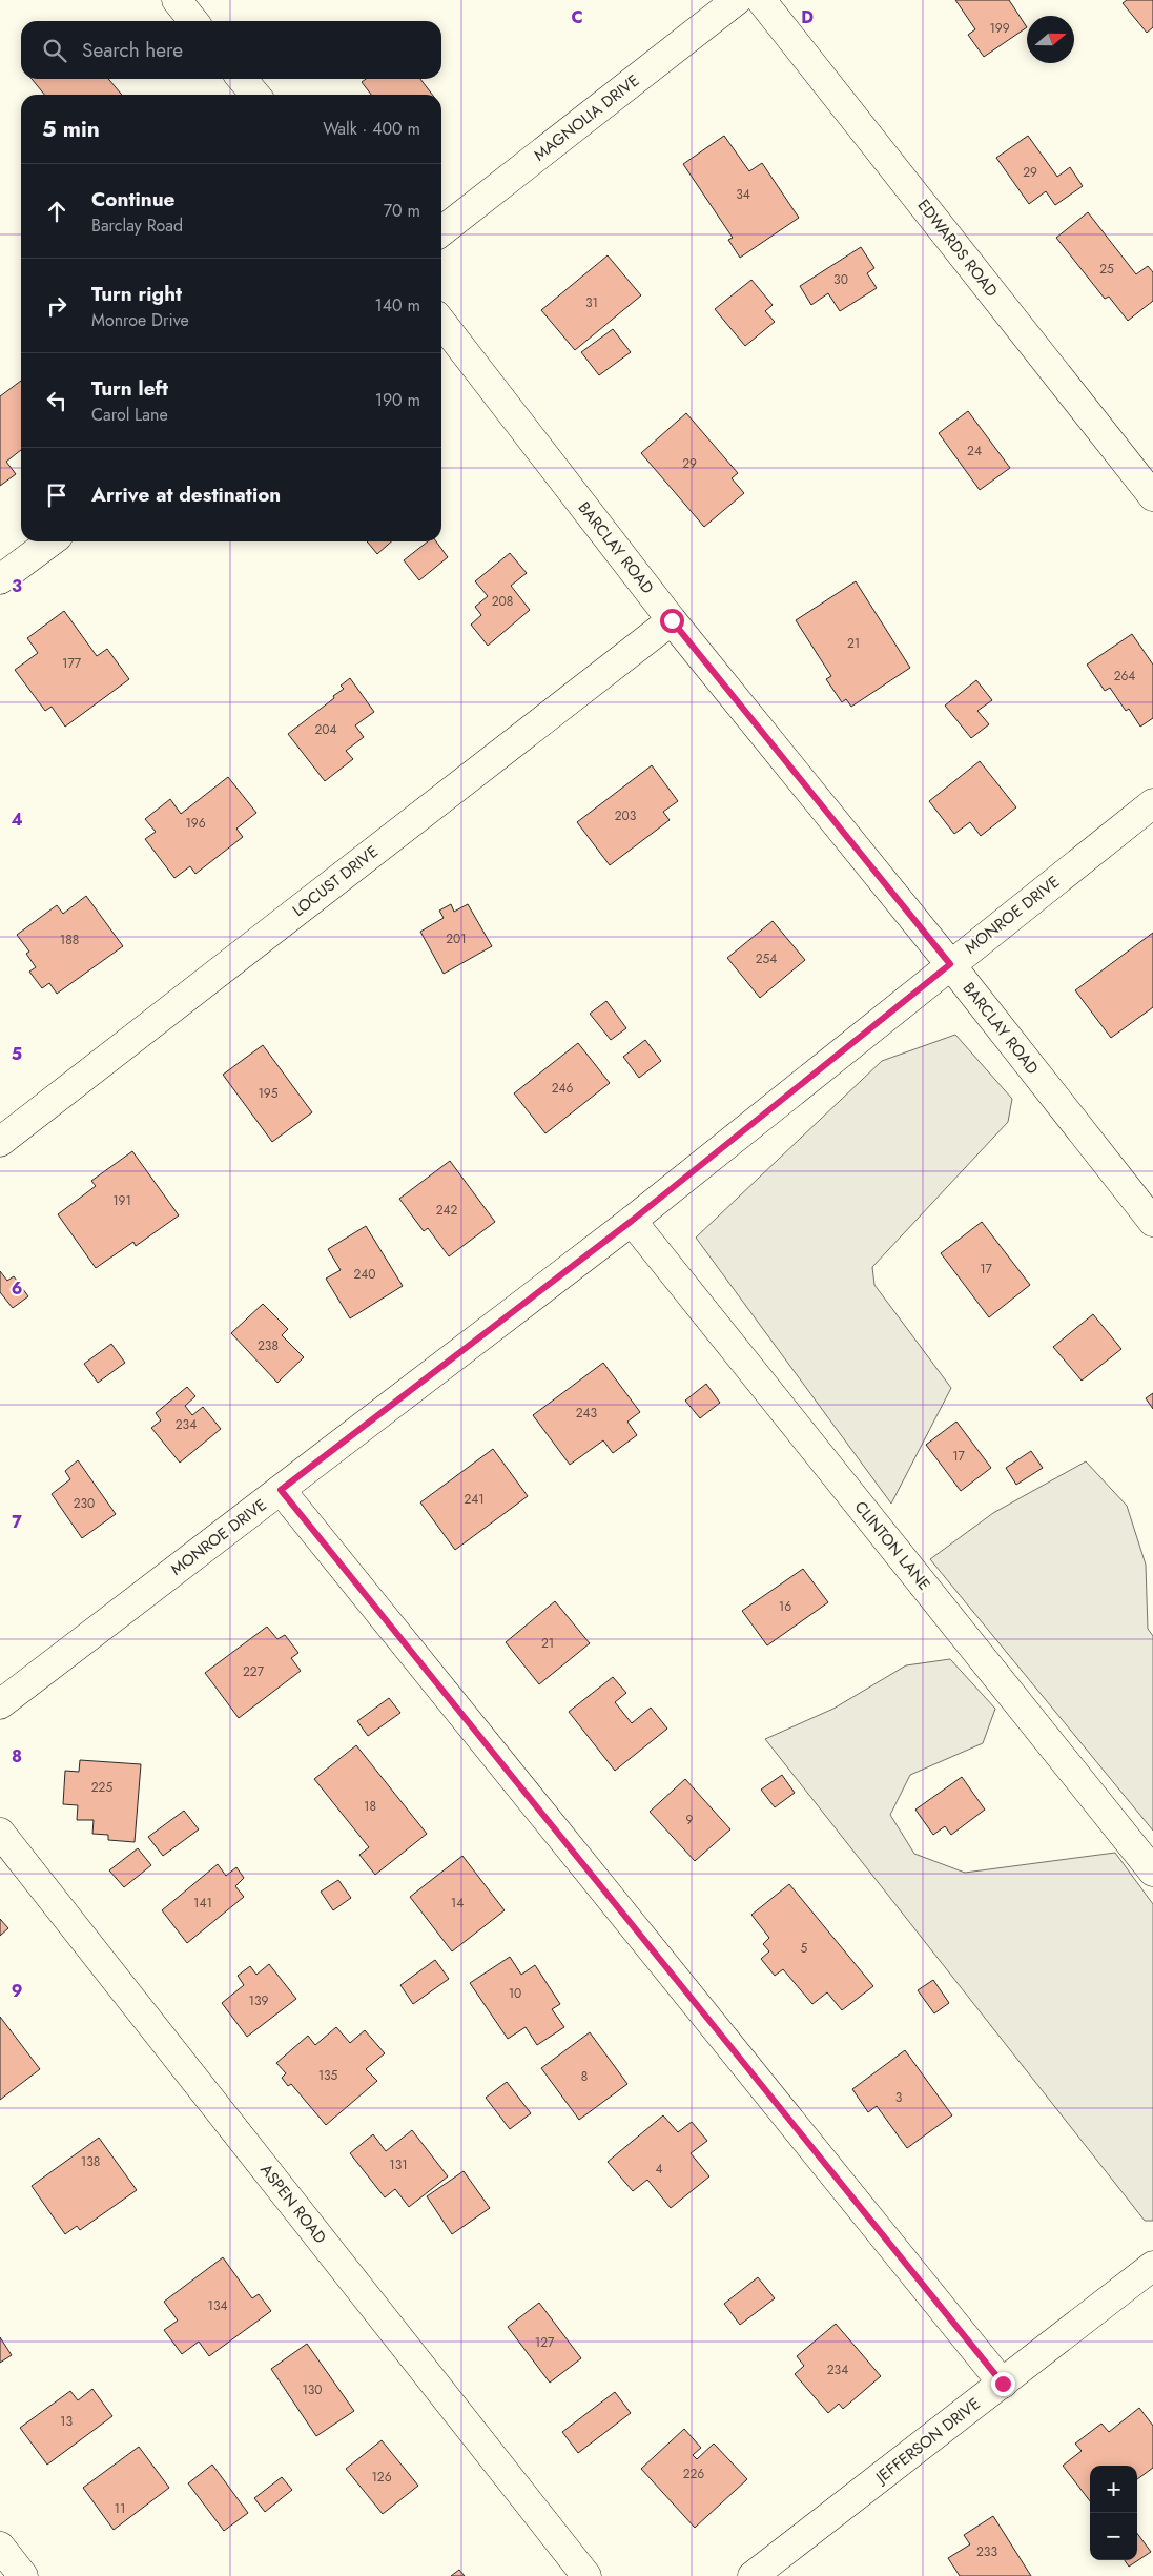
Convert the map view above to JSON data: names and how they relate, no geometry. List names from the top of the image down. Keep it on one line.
{"streets":{"street":["MAGNOLIA DRIVE","EDWARDS ROAD","BARCLAY ROAD","LOCUST DRIVE","MONROE DRIVE","CLINTON LANE","ASPEN ROAD","JEFFERSON DRIVE"]},"crossings":[["BARCLAY ROAD","LOCUST DRIVE"],["BARCLAY ROAD","MONROE DRIVE"],["MONROE DRIVE","CLINTON LANE"]],"house_numbers":["199","29","34","25","30","31","24","29","208","21","177","264","204","203","196","201","188","254","246","195","191","242","17","240","238","243","234","17","241","230","16","21","227","225","18","9","141","14","5","10","139","135","8","3","138","131","4","134","127","234","130","13","226","126","11","233"],"north":"right","page":{"search":"Search here","heading":["5 min","Walk · 400 m"],"list":[["Continue","Barclay Road","70 m"],["Turn right","Monroe Drive","140 m"],["Turn left","Carol Lane","190 m"],"Arrive at destination"],"map_buttons":["+","−"]},"grid":{"columns":["C","D"],"rows":["3","4","5","6","7","8","9"]}}
